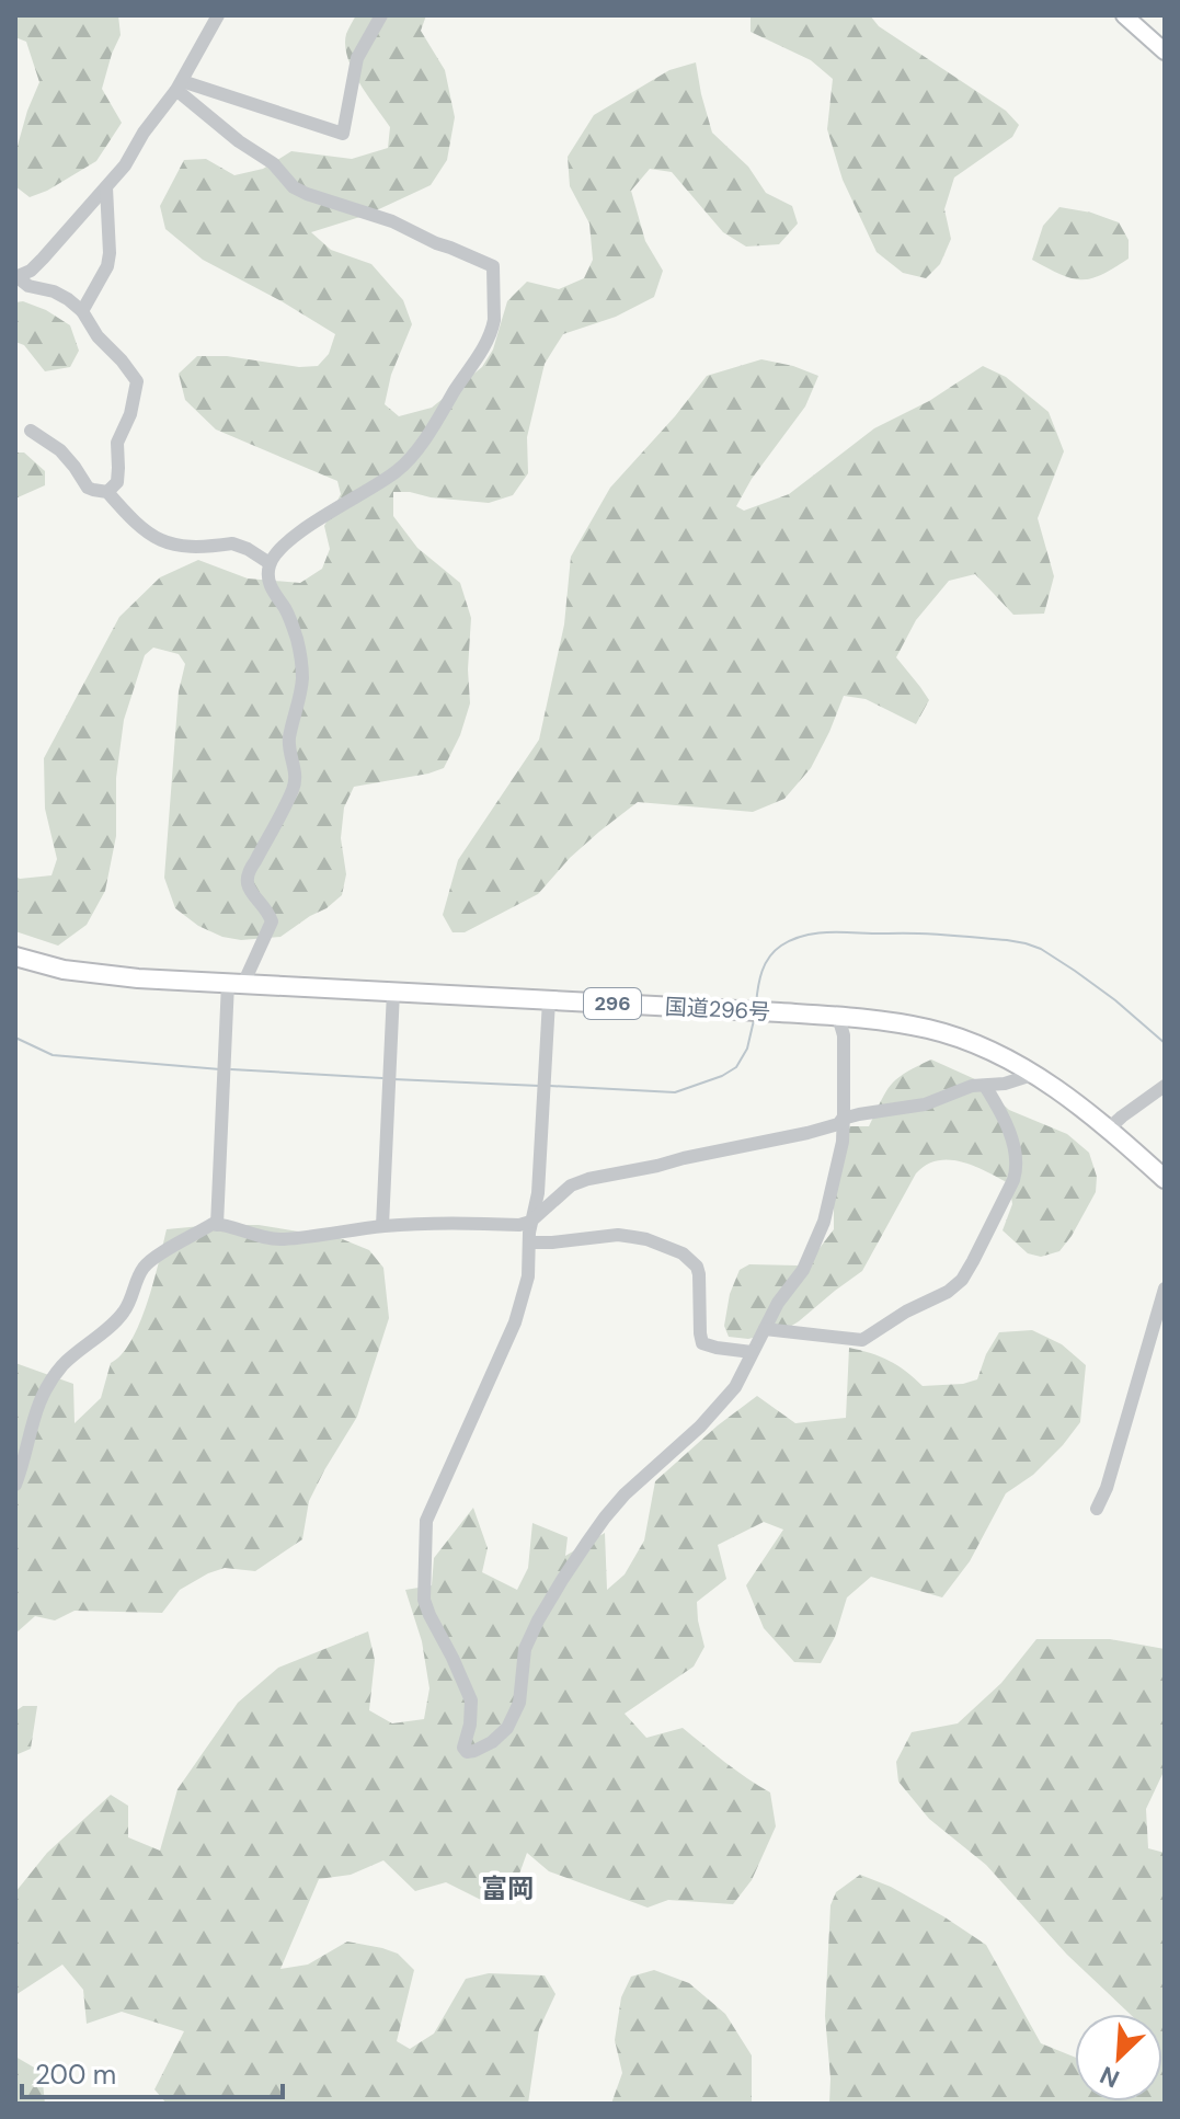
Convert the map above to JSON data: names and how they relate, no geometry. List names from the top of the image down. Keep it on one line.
{"streets":{"highway":["296","国道296号"]},"districts":["富岡"],"scale_bar":"200 m","north":"bottom left"}
